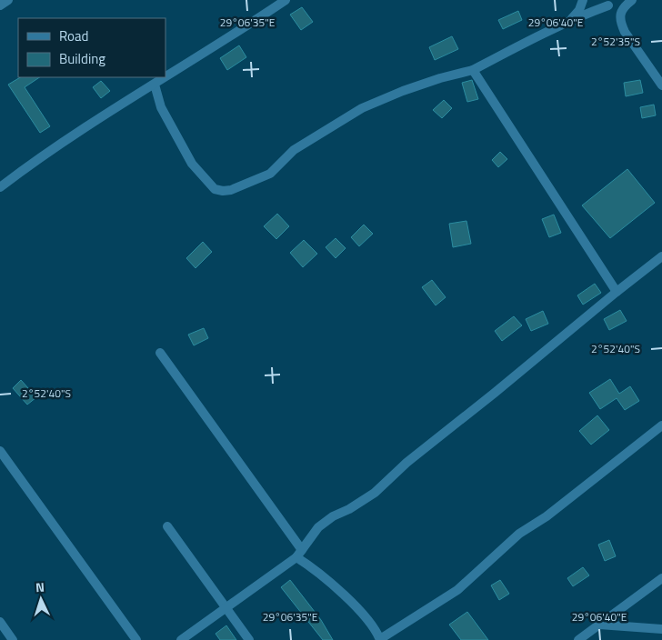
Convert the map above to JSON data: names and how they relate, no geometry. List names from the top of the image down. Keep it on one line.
{"legend":["Road","Building"],"north":"top","coordinates":["29°06'35\"E","29°06'40\"E","2°52'35\"S","2°52'40\"S"]}
